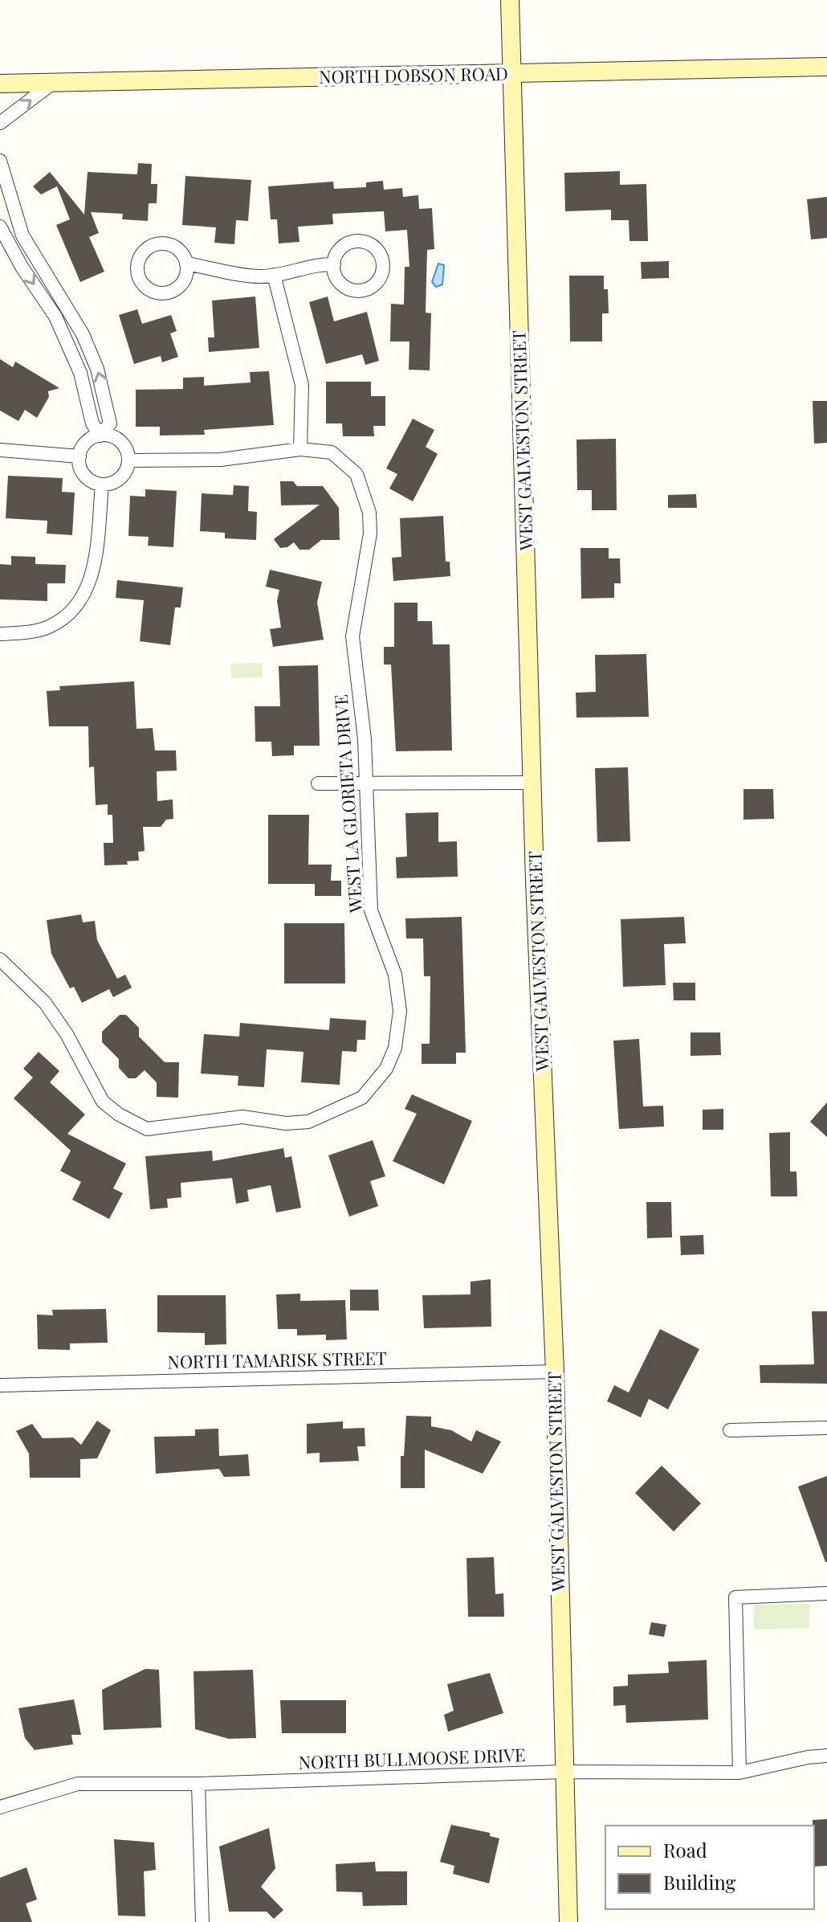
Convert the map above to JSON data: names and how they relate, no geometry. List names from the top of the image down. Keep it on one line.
{"streets":{"street":["NORTH DOBSON ROAD","WEST GALVESTON STREET","WEST LA GLORIETA DRIVE","NORTH TAMARISK STREET","NORTH BULLMOOSE DRIVE"]},"crossings":[["NORTH DOBSON ROAD","WEST GALVESTON STREET"],["WEST GALVESTON STREET","NORTH TAMARISK STREET"],["WEST GALVESTON STREET","NORTH BULLMOOSE DRIVE"]],"legend":["Road","Building"]}
